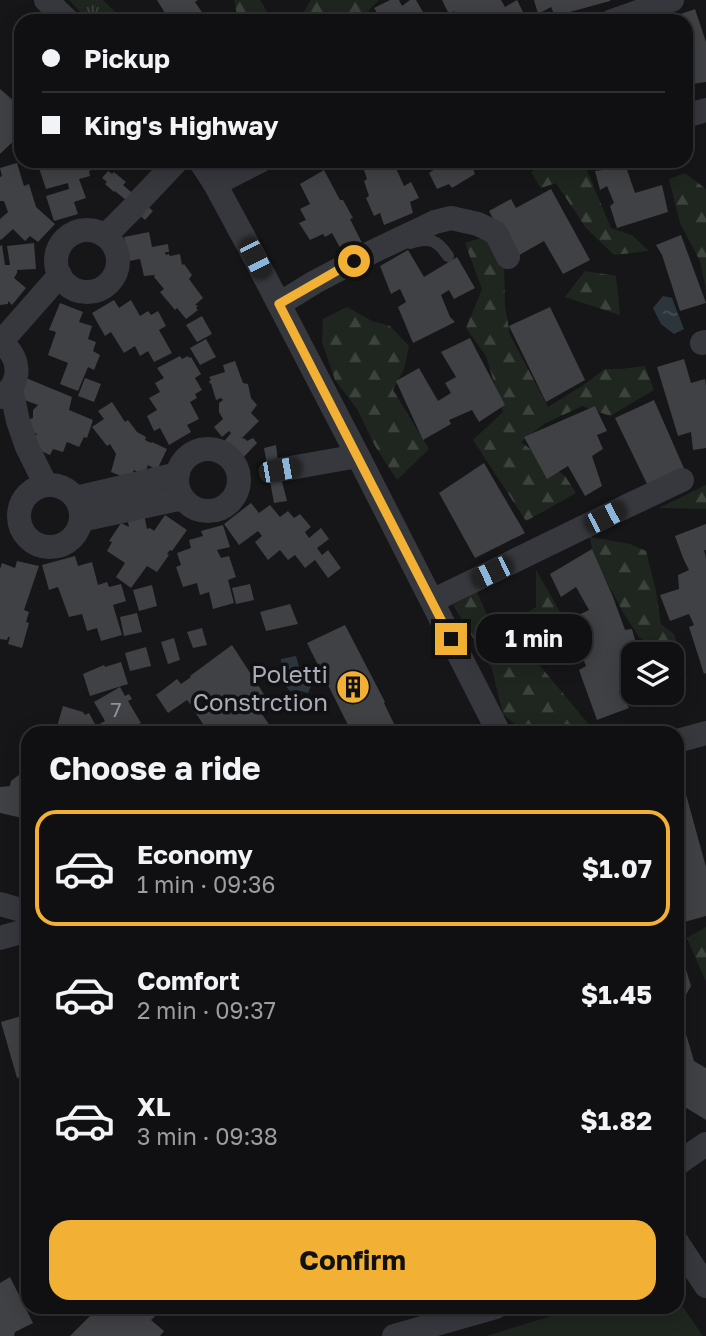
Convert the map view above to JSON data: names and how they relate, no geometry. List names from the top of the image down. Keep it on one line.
{"places":{"building":["Poletti Constrction"]},"house_numbers":["7"],"page":{"banner":["Pickup","King's Highway"],"bubble":"1 min","heading":"Choose a ride","list":[{"name":"Economy","note":"1 min · 09:36","value":"$1.07"},{"name":"Comfort","note":"2 min · 09:37","value":"$1.45"},{"name":"XL","note":"3 min · 09:38","value":"$1.82"}],"buttons":"Confirm"}}
